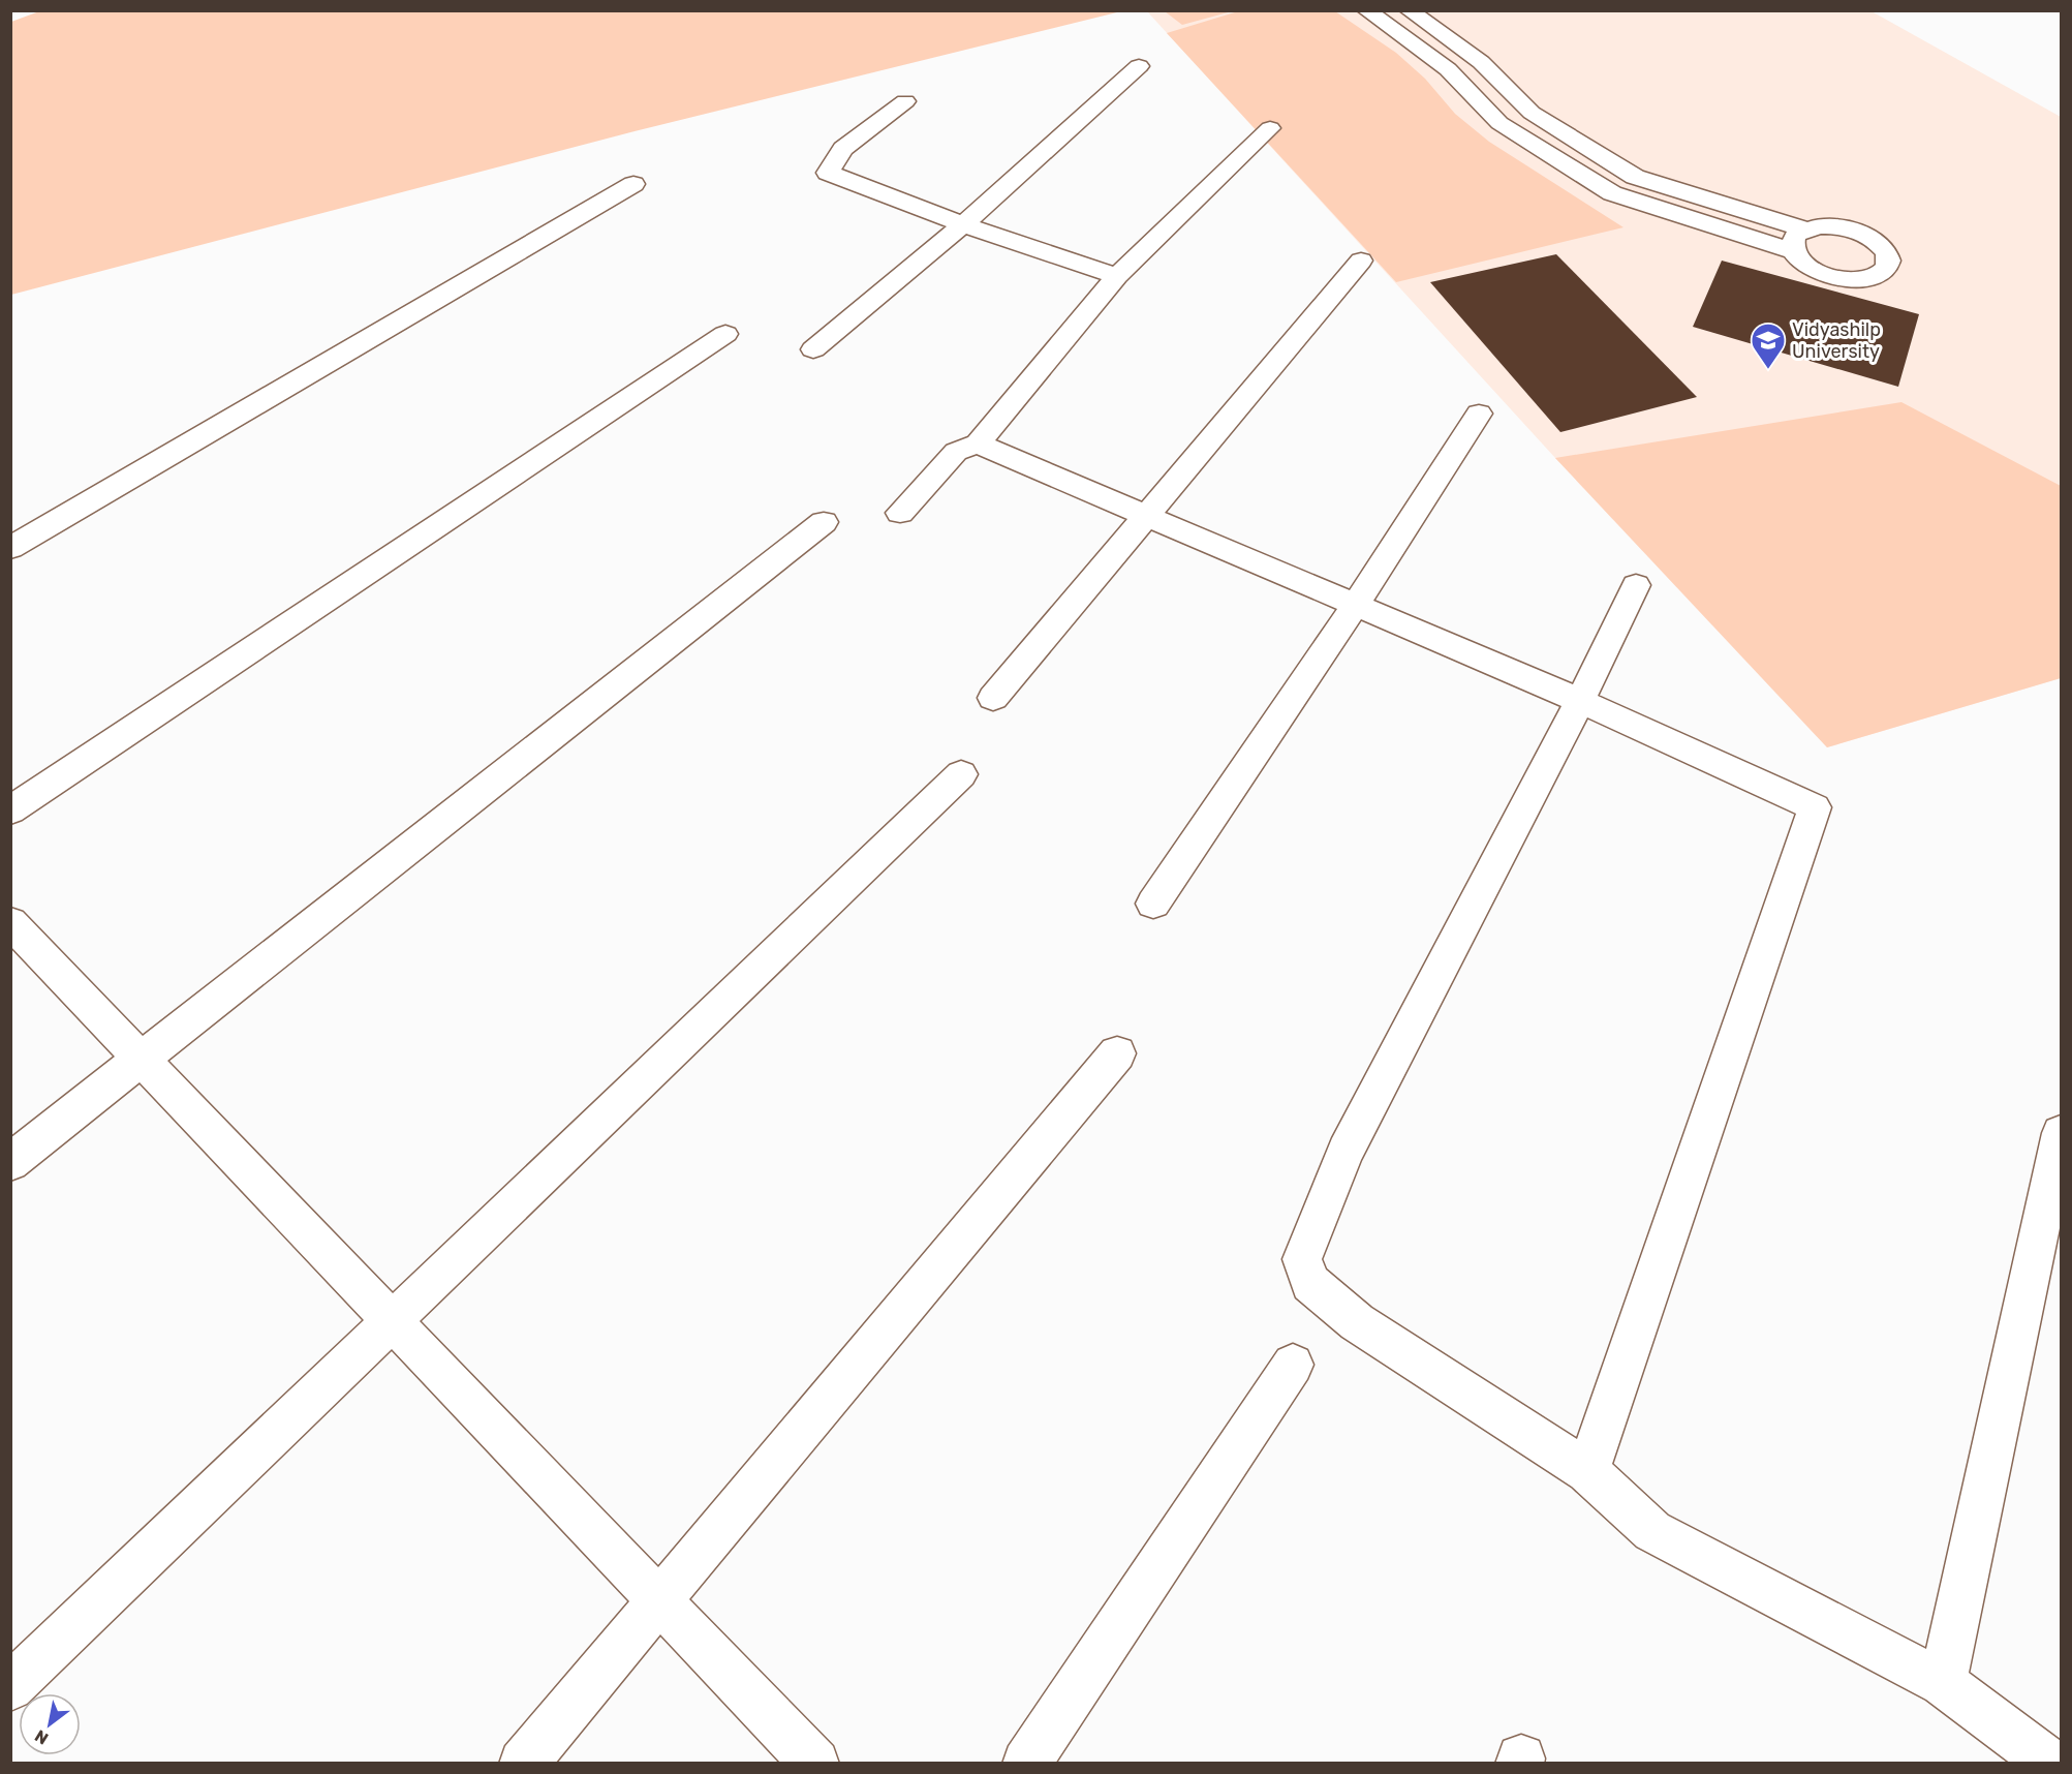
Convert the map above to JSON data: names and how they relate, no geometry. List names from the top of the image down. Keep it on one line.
{"places":{"school or university":["Vidyashilp University"]},"north":"bottom left"}
